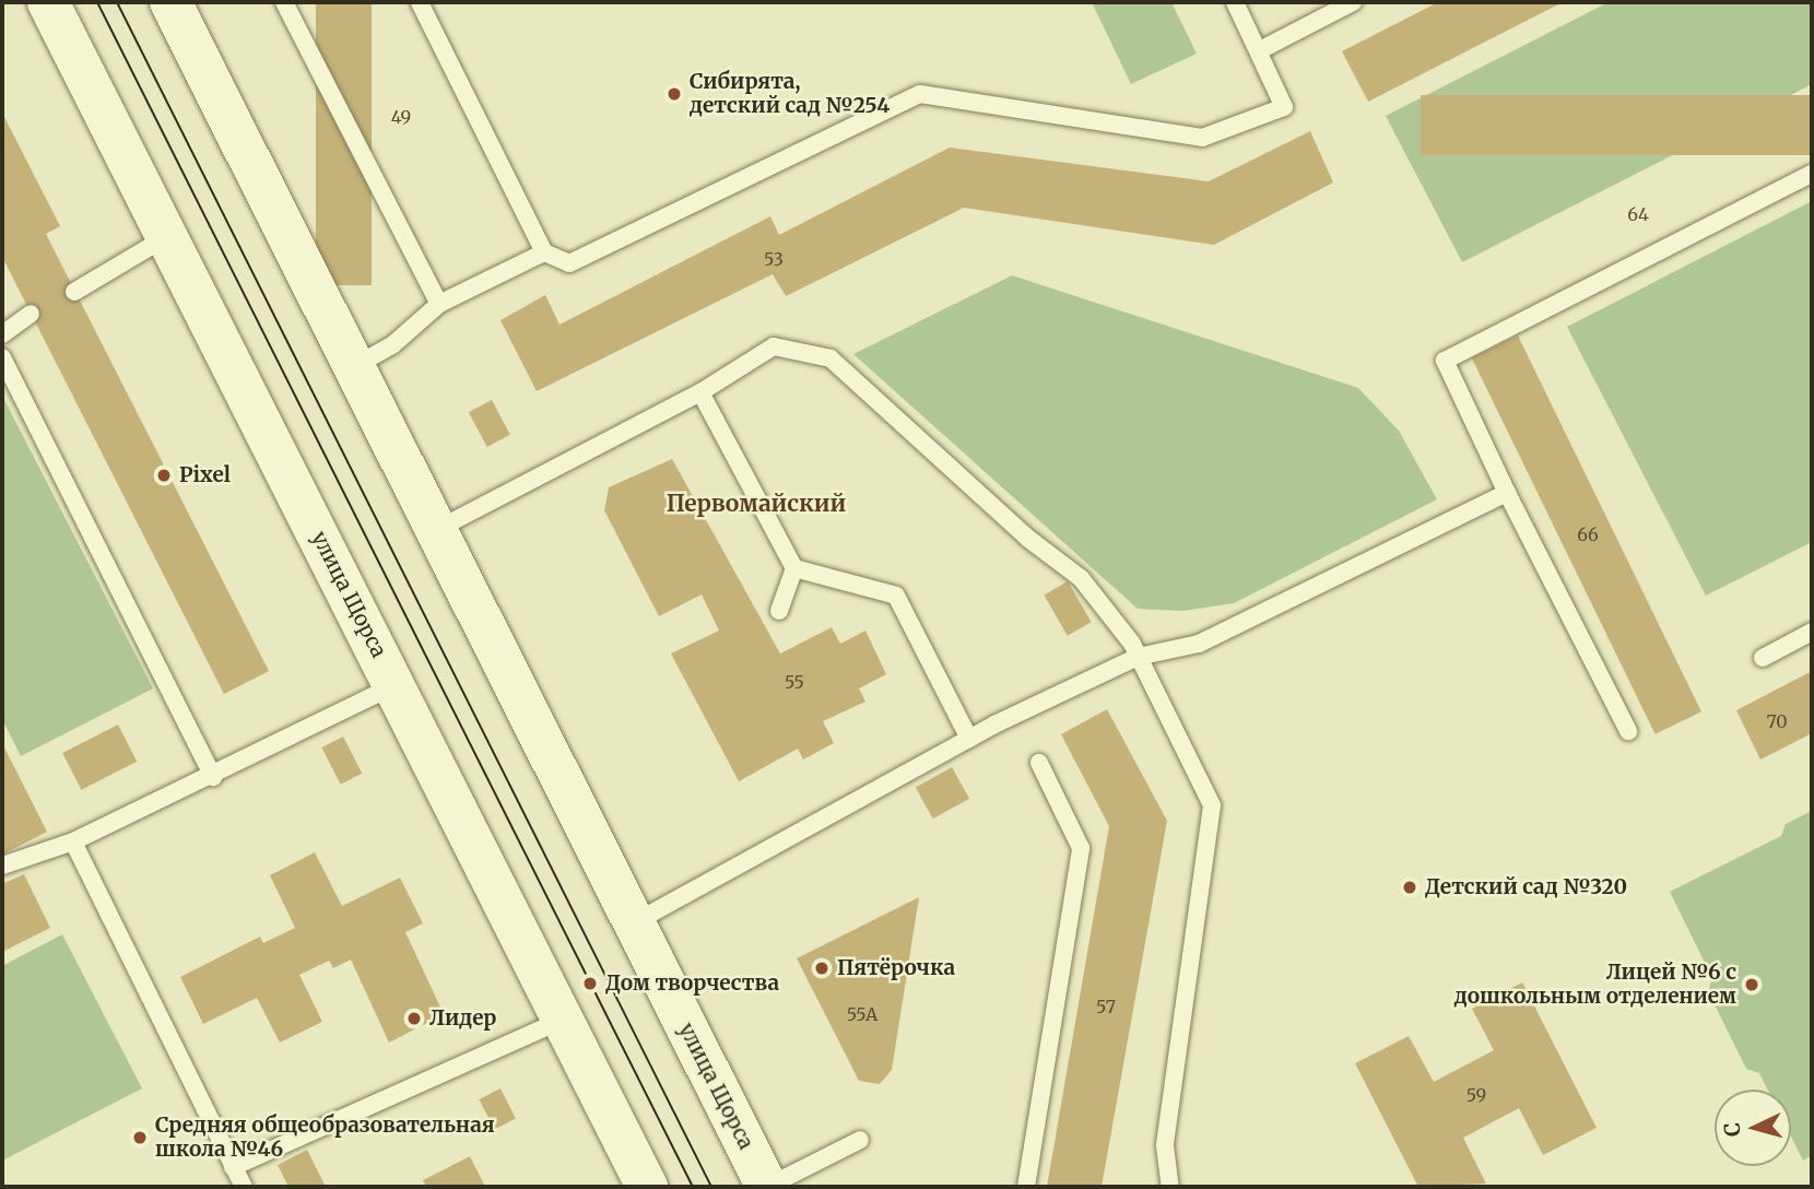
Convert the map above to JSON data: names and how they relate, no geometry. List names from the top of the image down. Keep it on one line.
{"streets":{"main road":["улица Щорса"]},"districts":["Первомайский"],"places":["Сибирята, детский сад №254","Pixel","Детский сад №320","Пятёрочка","Дом творчества","Лицей №6 с дошкольным отделением","Лидер","Средняя общеобразовательная школа №46"],"house_numbers":["49","64","53","66","55","70","57","55А","59"],"north":"left"}
